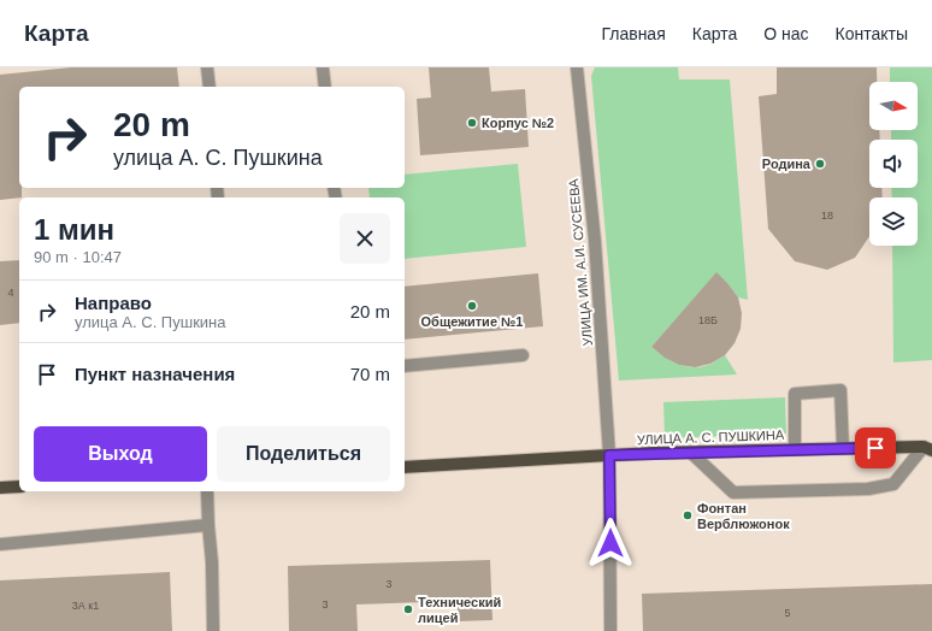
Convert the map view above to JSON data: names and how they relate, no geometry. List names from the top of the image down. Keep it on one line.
{"streets":{"main road":["УЛИЦА А. С. ПУШКИНА"],"street":["УЛИЦА ИМ. А.И. СУСЕЕВА"]},"crossings":[["УЛИЦА ИМ. А.И. СУСЕЕВА","УЛИЦА А. С. ПУШКИНА"]],"places":["Корпус №2","Родина","Общежитие №1","Фонтан Верблюжонок","Технический лицей"],"house_numbers":["18","4","18Б","3","3","3А к1","5"],"north":"right","page":{"header":"Карта","nav":["Главная","Карта","О нас","Контакты"],"turn":["20 m","улица А. С. Пушкина"],"heading":["1 мин","90 m · 10:47"],"list":[{"name":"Направо","note":"улица А. С. Пушкина","value":"20 m"},{"name":"Пункт назначения","value":"70 m"}],"buttons":["Выход","Поделиться"]}}
